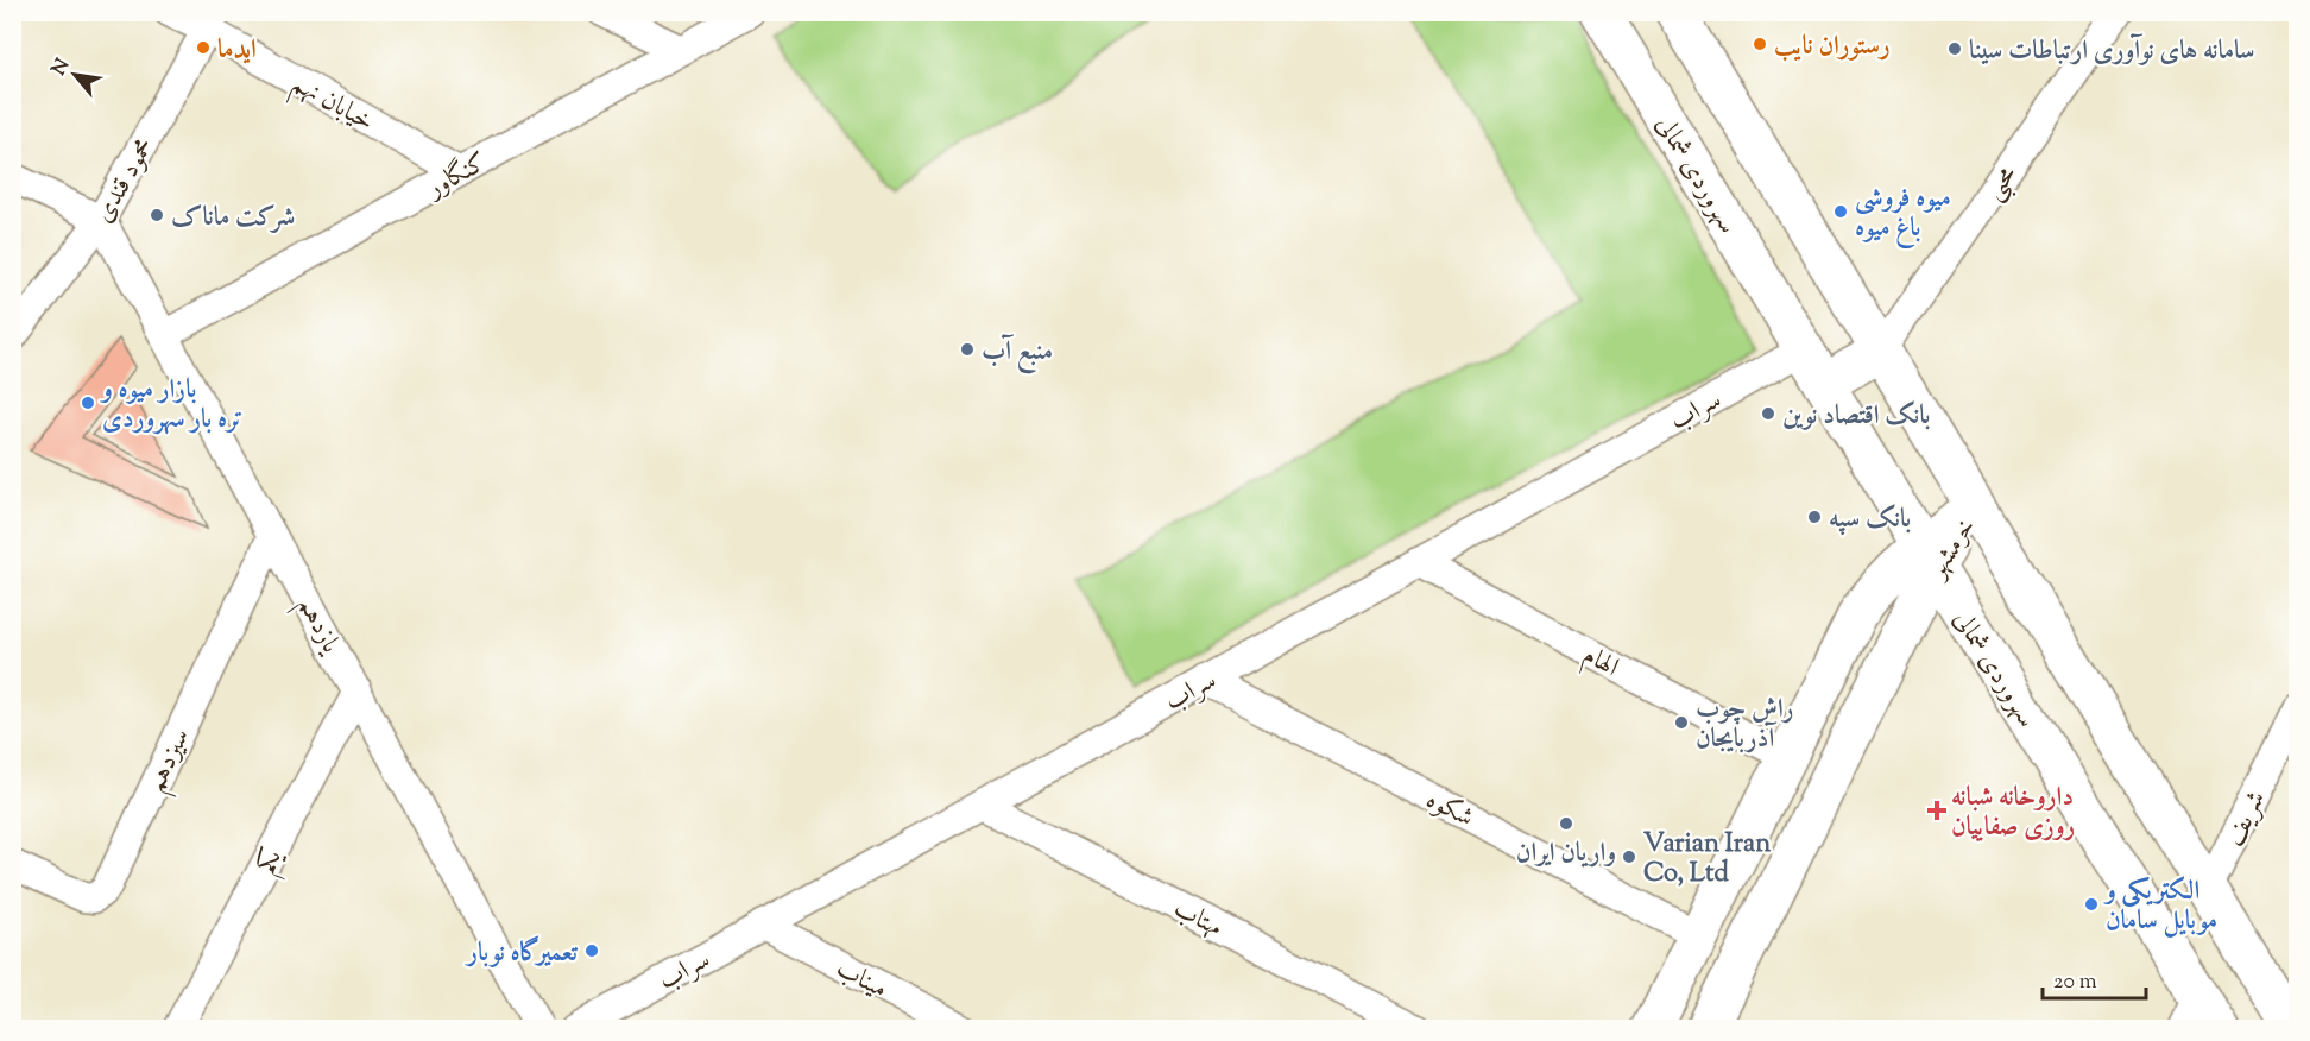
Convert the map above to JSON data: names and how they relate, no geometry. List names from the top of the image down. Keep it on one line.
{"streets":{"main road":["سهروردی شمالی","خرمشهر"],"street":["خیابان نهم","کنگاور","محمود قندی","محبی","سراب","یازدهم","الهام","سیزدهم","شکوه","شریف","یکم","مهتاب","میناب"]},"crossings":[["خیابان نهم","کنگاور"],["خیابان نهم","محمود قندی"],["کنگاور","یازدهم"],["سهروردی شمالی","سراب"],["سهروردی شمالی","خرمشهر"],["محمود قندی","یازدهم"],["سراب","الهام"],["سراب","شکوه"],["سراب","مهتاب"],["سراب","میناب"],["خرمشهر","الهام"],["خرمشهر","شکوه"],["یازدهم","سیزدهم"],["یازدهم","یکم"]],"places":{"other":["رستوران نایب","ایدما","سامانه های نوآوری ارتباطات سینا","میوه فروشی باغ میوه","شرکت ماناک","منبع آب","بازار میوه و تره بار سهروردی","بانک اقتصاد نوین","بانک سپه","راش چوب آذربایجان","واریان ایران","Varian Iran Co, Ltd","الکتریکی و موبایل سامان","تعمیرگاه نوبار"],"health":["داروخانه شبانه روزی صفاییان"]},"scale_bar":"20 m","north":"top left"}
